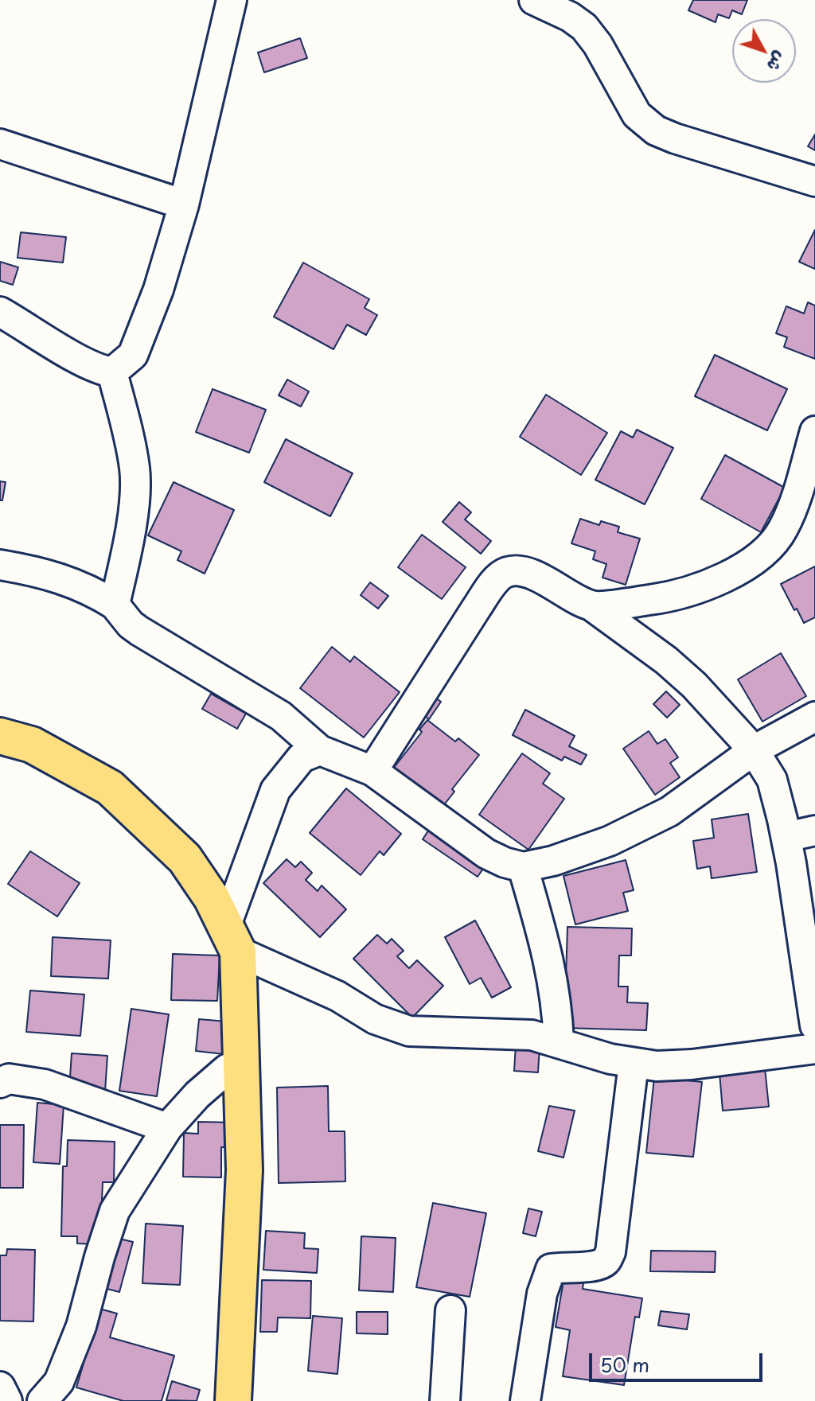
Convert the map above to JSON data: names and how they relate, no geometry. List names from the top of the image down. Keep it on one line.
{"scale_bar":"50 m","north":"bottom right"}
